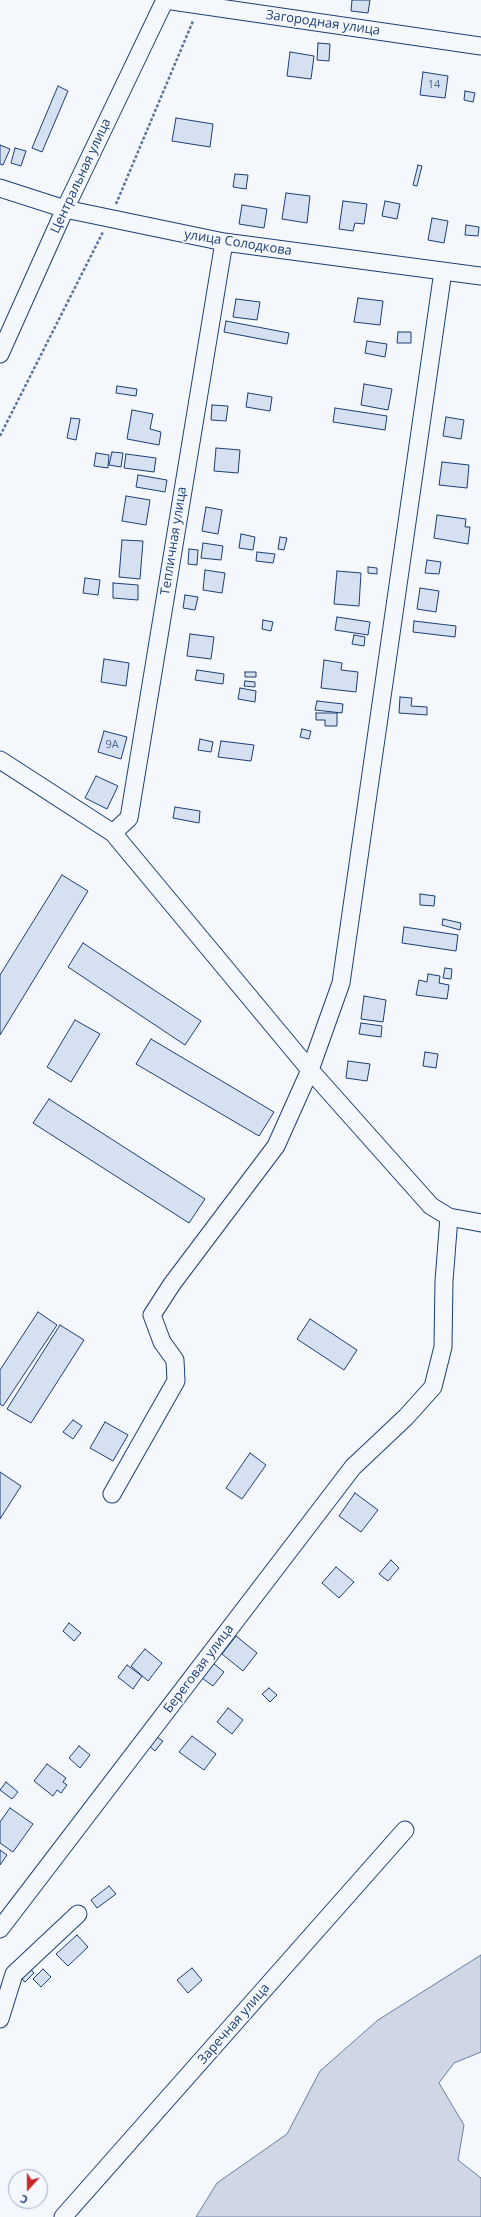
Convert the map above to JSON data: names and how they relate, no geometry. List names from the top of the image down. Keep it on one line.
{"streets":{"street":["Загородная улица","Центральная улица","улица Солодкова","Тепличная улица","Береговая улица","Заречная улица"]},"crossings":[["Загородная улица","Центральная улица"],["Центральная улица","улица Солодкова"],["улица Солодкова","Тепличная улица"]],"house_numbers":["14","9А"],"north":"bottom"}
